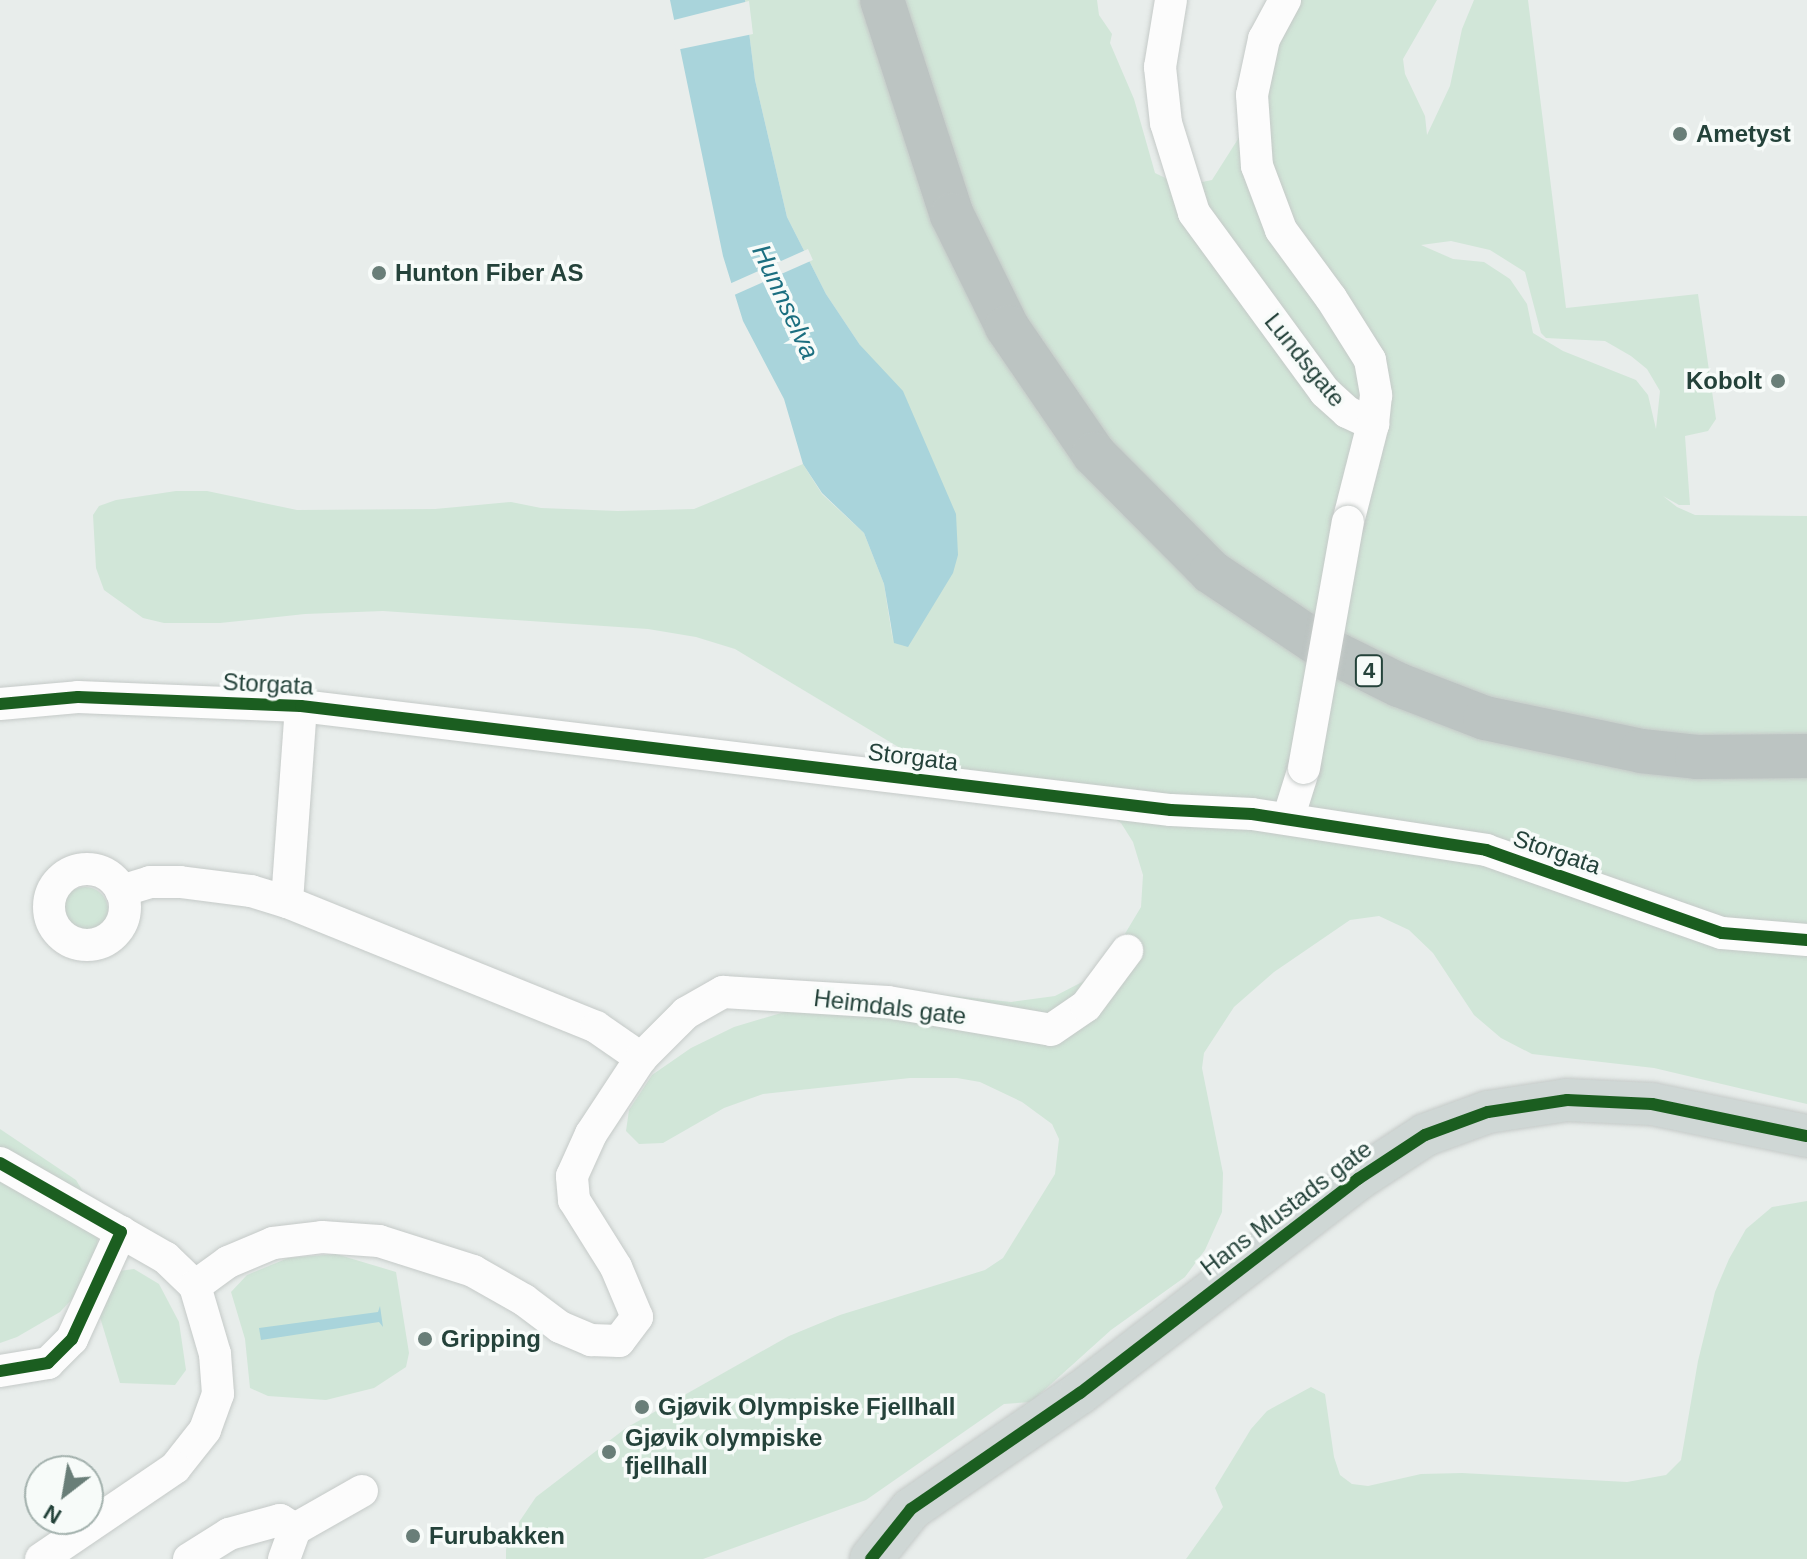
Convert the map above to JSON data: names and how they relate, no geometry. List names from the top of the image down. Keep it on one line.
{"streets":{"highway":["4"],"main road":["Hans Mustads gate"],"street":["Lundsgate","Storgata","Heimdals gate"]},"water":["Hunnselva"],"places":["Ametyst","Hunton Fiber AS","Kobolt","Gripping","Gjøvik Olympiske Fjellhall","Gjøvik olympiske fjellhall","Furubakken"],"north":"bottom left"}
